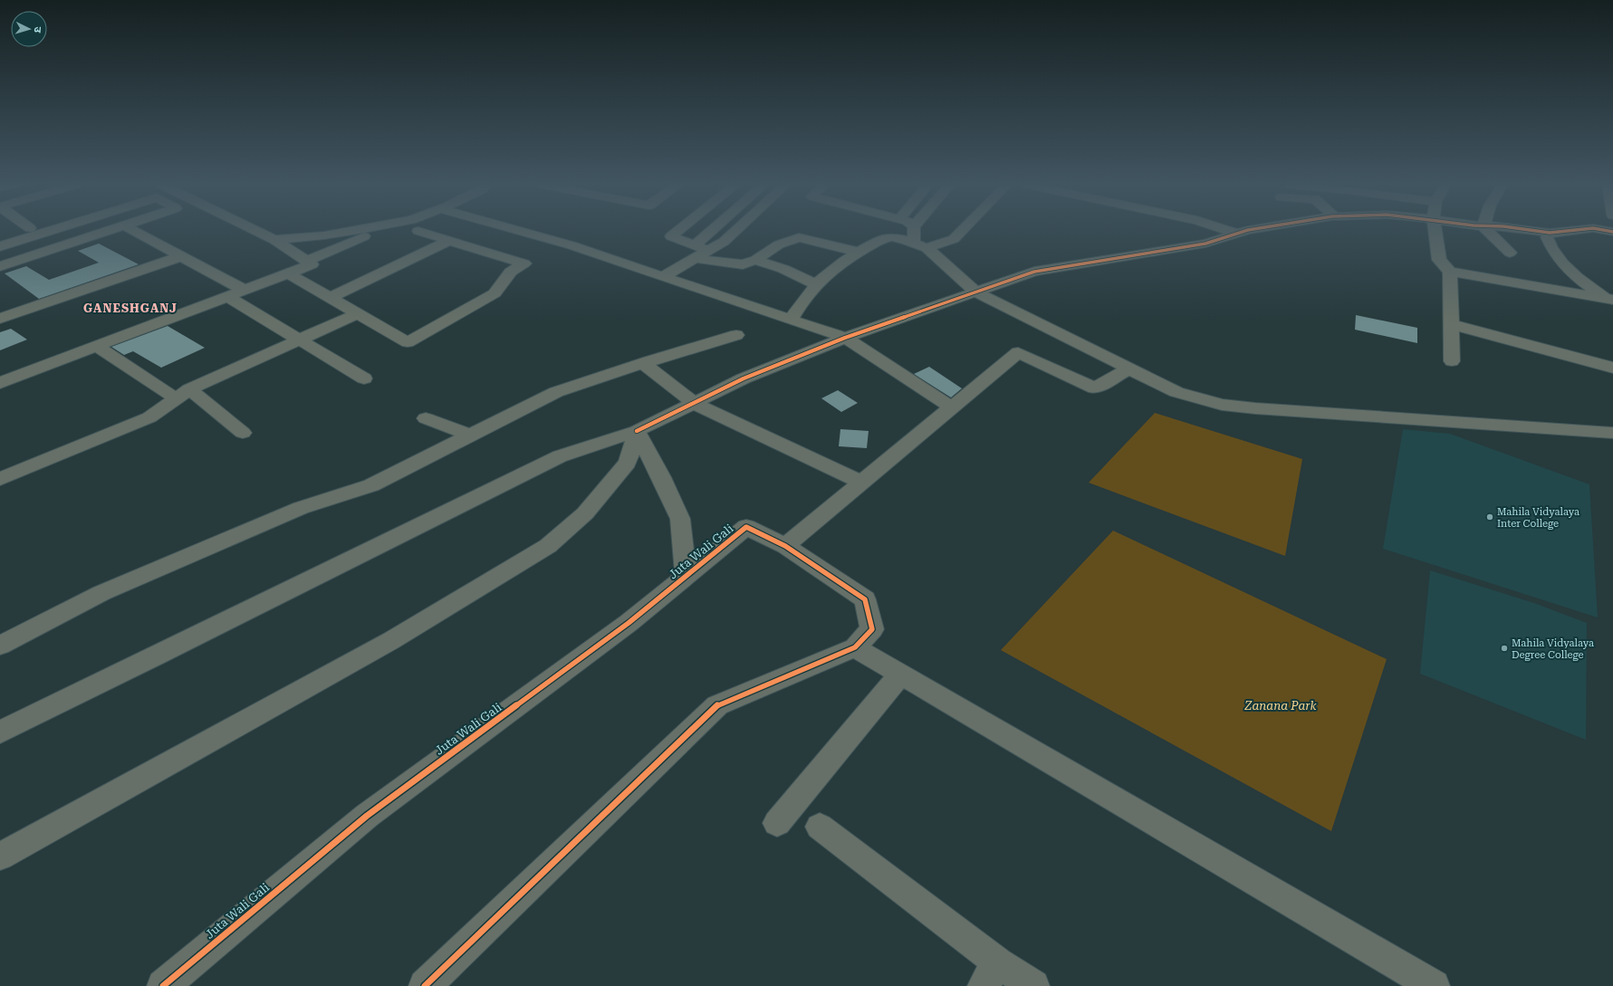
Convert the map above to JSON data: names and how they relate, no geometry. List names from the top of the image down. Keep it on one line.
{"streets":{"street":["Juta Wali Gali"]},"districts":["GANESHGANJ"],"parks":["Zanana Park"],"places":["Mahila Vidyalaya Inter College","Mahila Vidyalaya Degree College"],"north":"right"}
